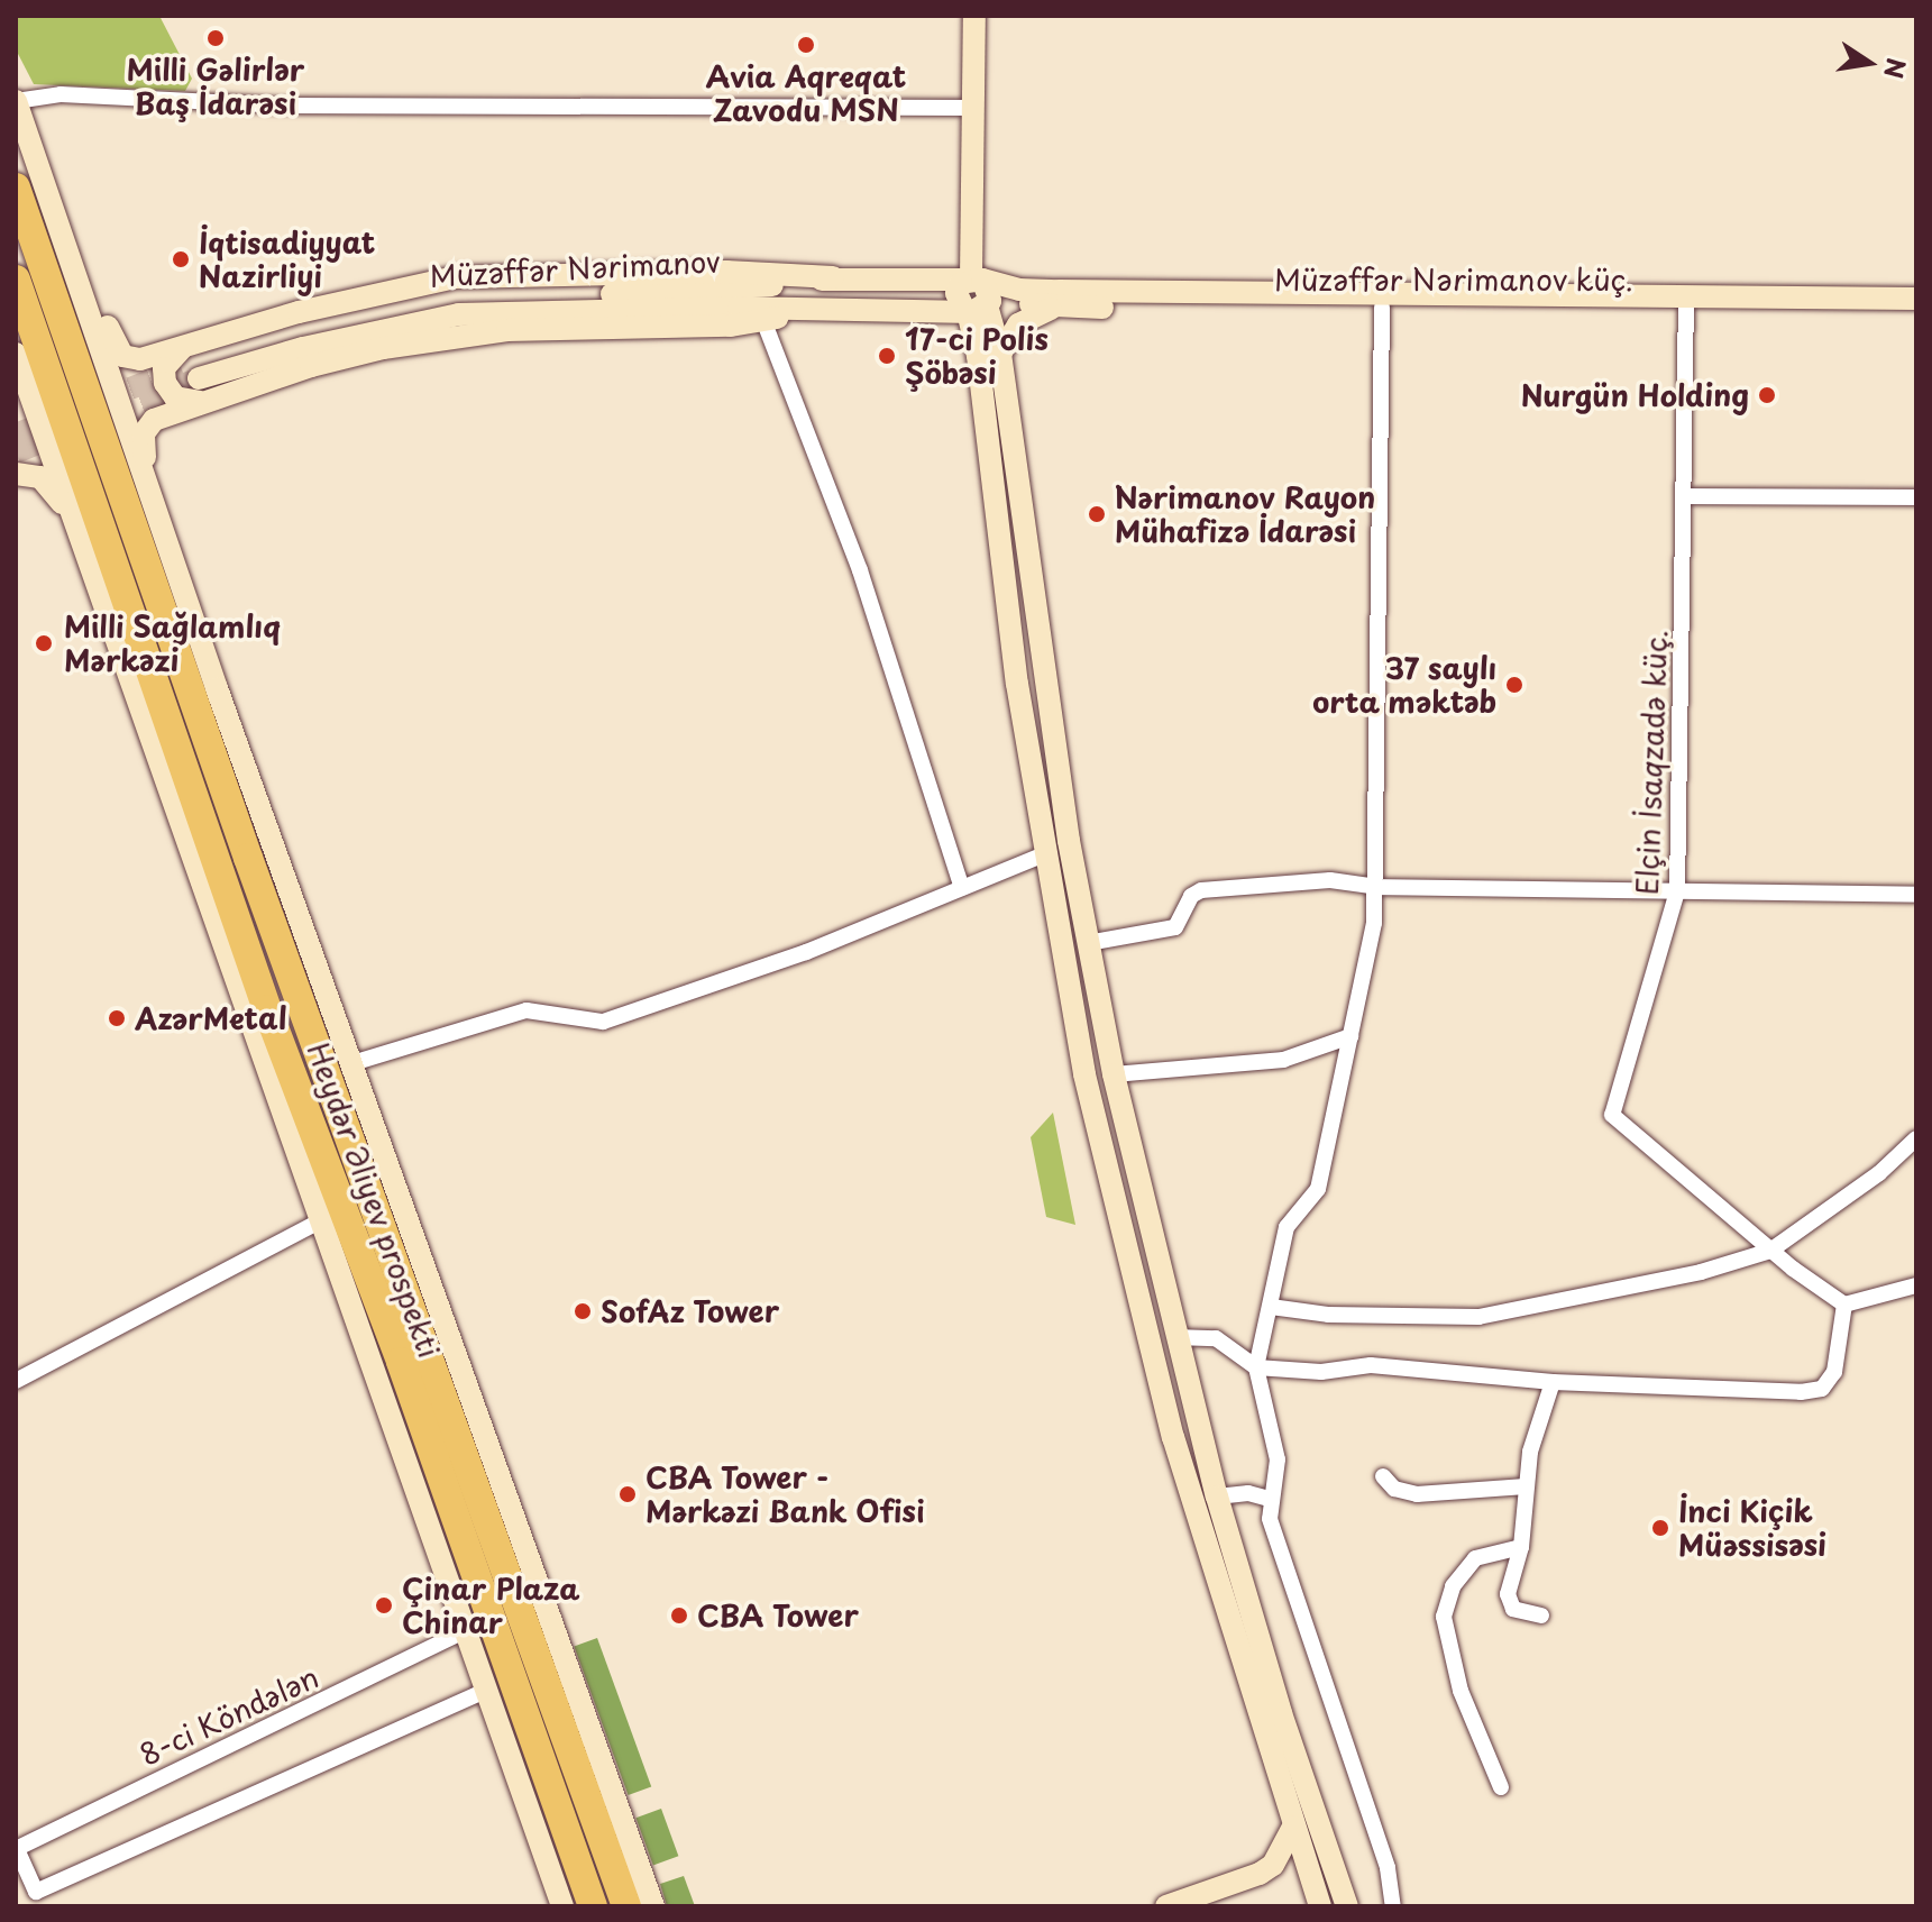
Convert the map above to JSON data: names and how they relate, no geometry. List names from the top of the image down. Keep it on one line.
{"streets":{"highway":["Heydər Əliyev prospekti"],"main road":["Müzəffər Nərimanov","Müzəffər Nərimanov küç."],"street":["Elçin İsaqzadə küç.","8-ci Köndələn"]},"crossings":[["Müzəffər Nərimanov","Müzəffər Nərimanov küç."],["Müzəffər Nərimanov küç.","Elçin İsaqzadə küç."]],"places":["Milli Gəlirlər Baş İdarəsi","Avia Aqreqat Zavodu MSN","İqtisadiyyat Nazirliyi","17-ci Polis Şöbəsi","Nurgün Holding","Nərimanov Rayon Mühafizə İdarəsi","Milli Sağlamlıq Mərkəzi","37 saylı orta məktəb","AzərMetal","SofAz Tower","CBA Tower - Mərkəzi Bank Ofisi","İnci Kiçik Müəssisəsi","Çinar Plaza Chinar","CBA Tower"],"north":"right"}
